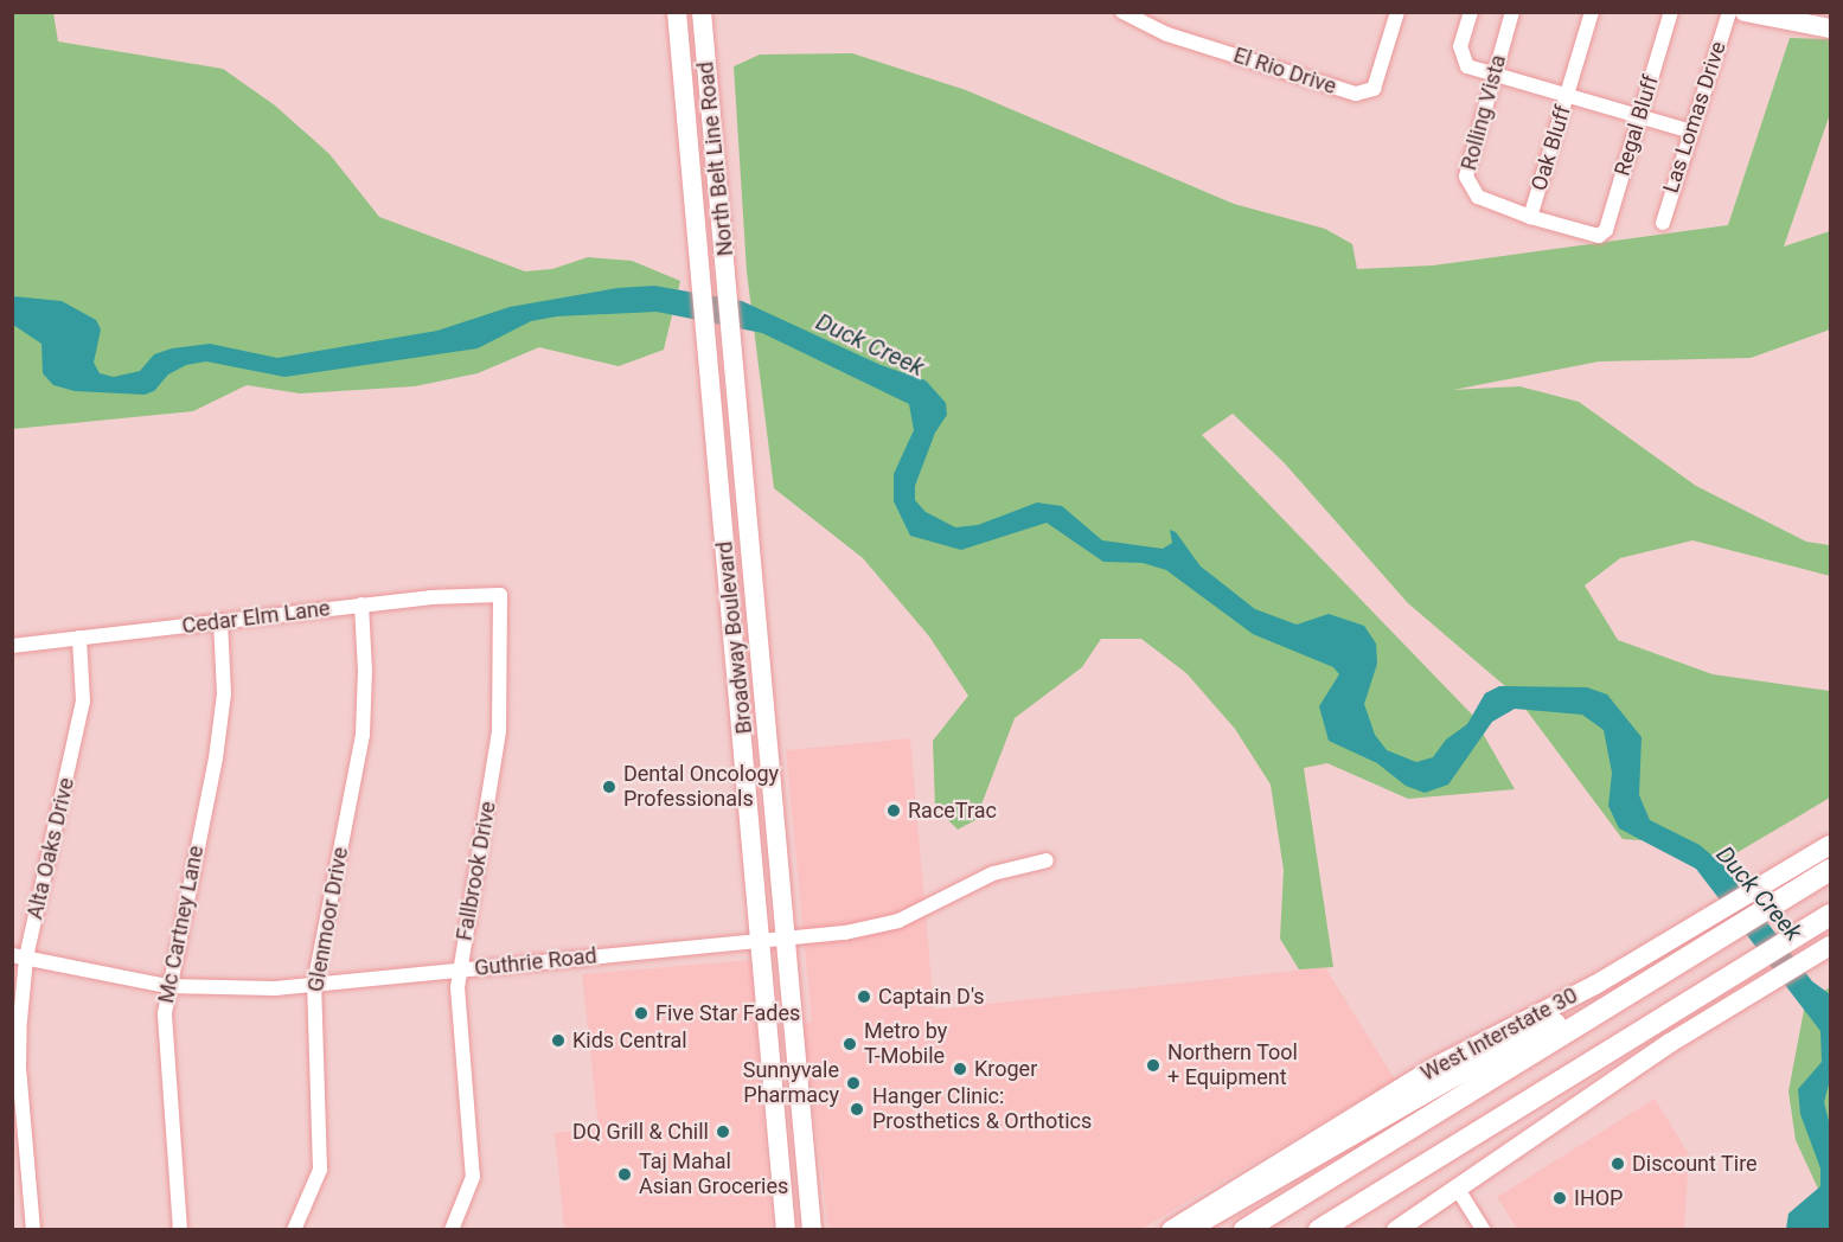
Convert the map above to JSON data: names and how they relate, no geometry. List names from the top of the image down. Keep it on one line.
{"streets":{"main road":["North Belt Line Road","Broadway Boulevard","West Interstate 30"],"street":["El Rio Drive","Rolling Vista","Las Lomas Drive","Regal Bluff","Oak Bluff","Cedar Elm Lane","Alta Oaks Drive","Fallbrook Drive","Glenmoor Drive","Mc Cartney Lane","Guthrie Road"]},"crossings":[["Rolling Vista","Oak Bluff"],["Regal Bluff","Oak Bluff"],["North Belt Line Road","Broadway Boulevard"],["Cedar Elm Lane","Alta Oaks Drive"],["Cedar Elm Lane","Fallbrook Drive"],["Cedar Elm Lane","Glenmoor Drive"],["Cedar Elm Lane","Mc Cartney Lane"],["Broadway Boulevard","Guthrie Road"],["Alta Oaks Drive","Guthrie Road"],["Fallbrook Drive","Guthrie Road"],["Glenmoor Drive","Guthrie Road"],["Mc Cartney Lane","Guthrie Road"]],"water":["Duck Creek"],"places":["Dental Oncology Professionals","RaceTrac","Captain D's","Five Star Fades","Kids Central","Metro by T-Mobile","Northern Tool + Equipment","Kroger","Sunnyvale Pharmacy","Hanger Clinic: Prosthetics & Orthotics","DQ Grill & Chill","Discount Tire","Taj Mahal Asian Groceries","IHOP"]}
